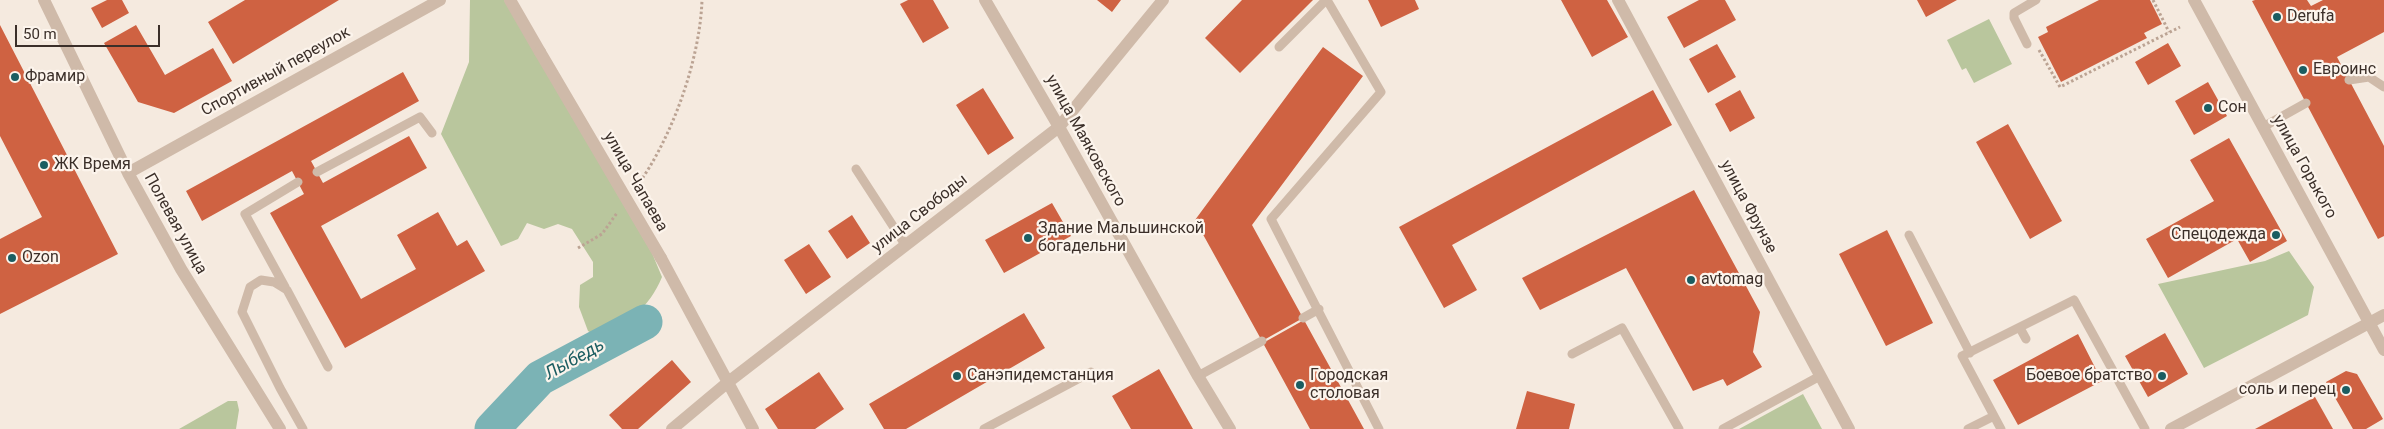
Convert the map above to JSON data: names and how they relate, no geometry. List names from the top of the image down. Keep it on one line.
{"streets":{"street":["Спортивный переулок","улица Маяковского","улица Горького","улица Чапаева","улица Фрунзе","улица Свободы","Полевая улица"]},"crossings":[["Спортивный переулок","Полевая улица"],["улица Маяковского","улица Свободы"],["улица Чапаева","улица Свободы"]],"water":["Лыбедь"],"places":["Derufa","Евроинс","Фрамир","Сон","ЖК Время","Спецодежда","Здание Мальшинской богадельни","Ozon","avtomag","Санэпидемстанция","Боевое братство","Городская столовая","соль и перец"],"scale_bar":"50 m"}
